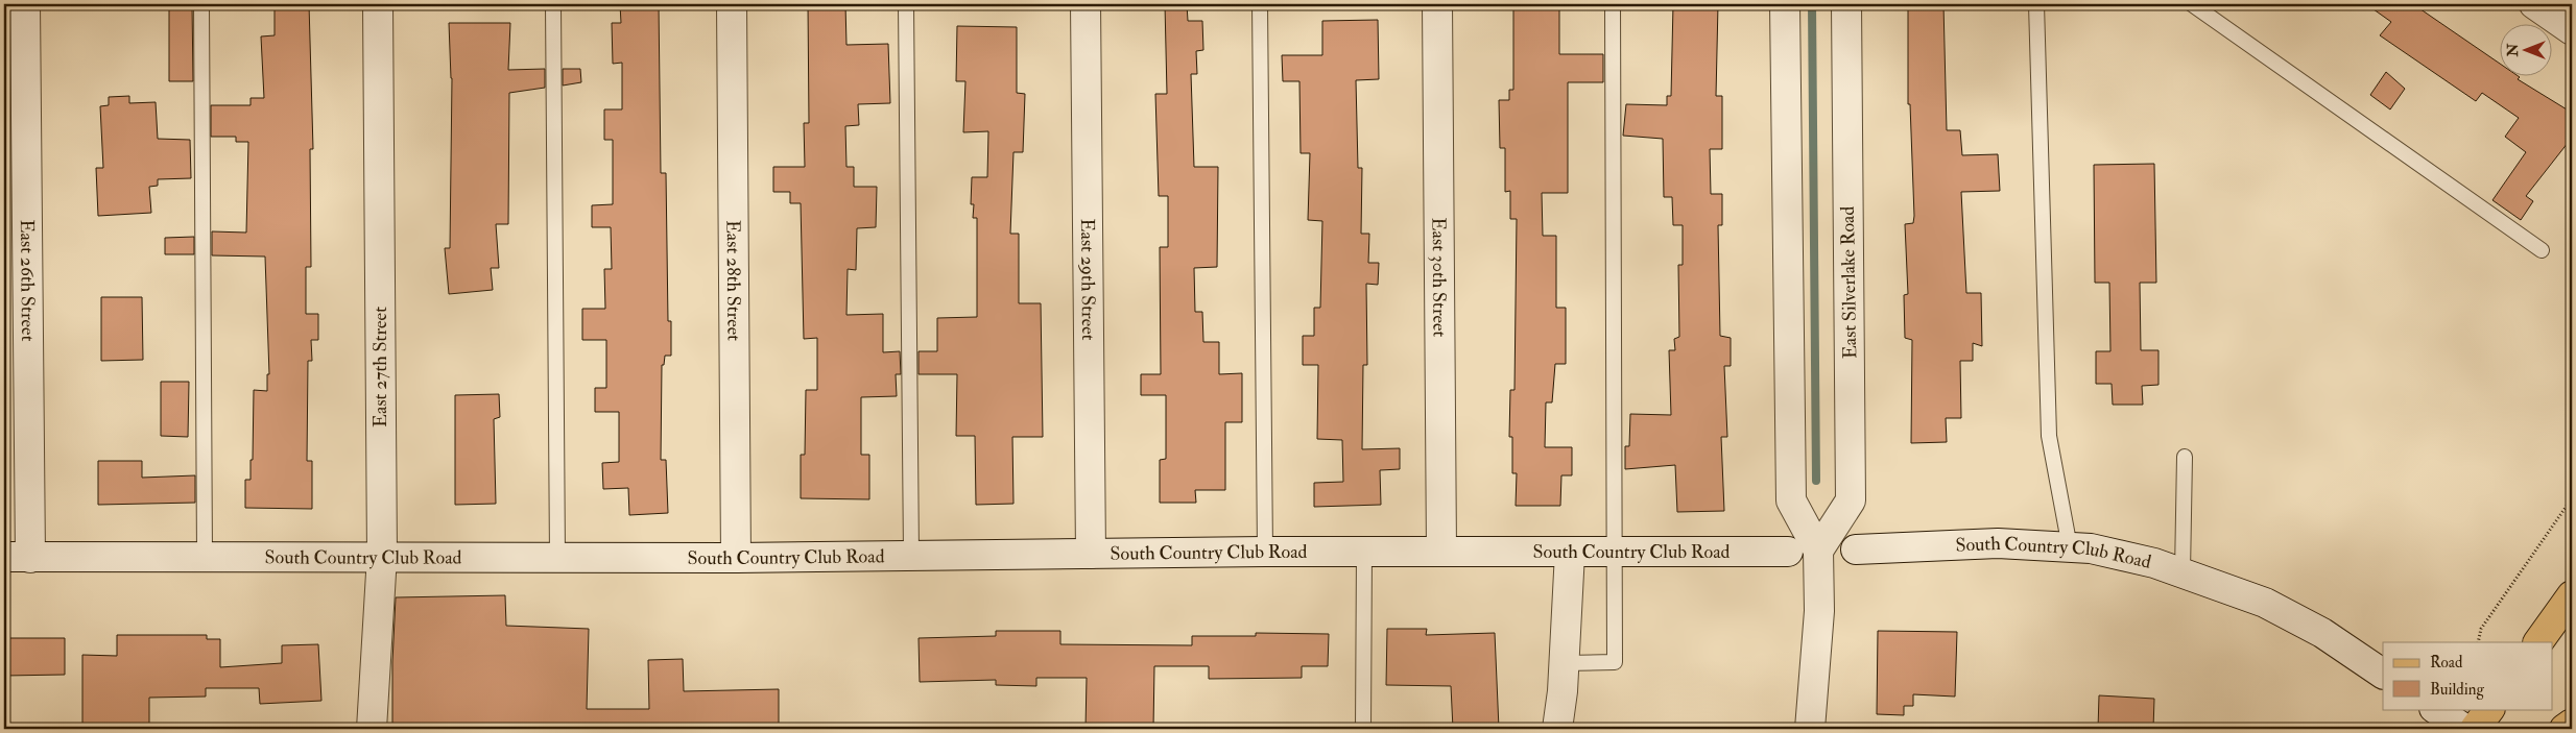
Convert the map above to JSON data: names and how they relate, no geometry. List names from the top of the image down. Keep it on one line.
{"streets":{"street":["East 30th Street","East 29th Street","East 26th Street","East 28th Street","East Silverlake Road","East 27th Street","South Country Club Road"]},"crossings":[["East 30th Street","South Country Club Road"],["East 29th Street","South Country Club Road"],["East 26th Street","South Country Club Road"],["East 28th Street","South Country Club Road"],["East Silverlake Road","South Country Club Road"],["East 27th Street","South Country Club Road"]],"legend":["Road","Building"],"north":"left"}
